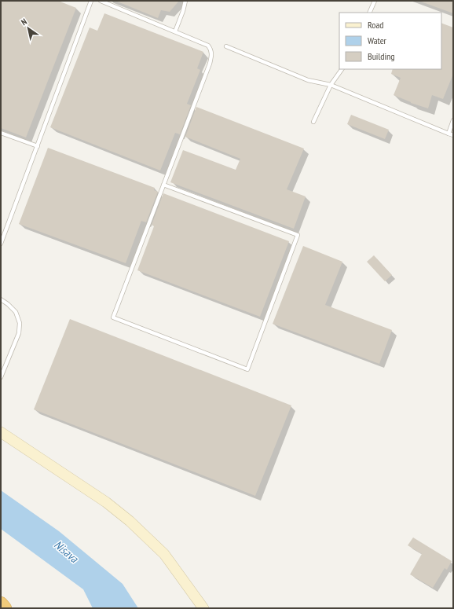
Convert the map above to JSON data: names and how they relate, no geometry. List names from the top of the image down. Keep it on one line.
{"water":["Nisava"],"legend":["Road","Water","Building"],"north":"top left"}
